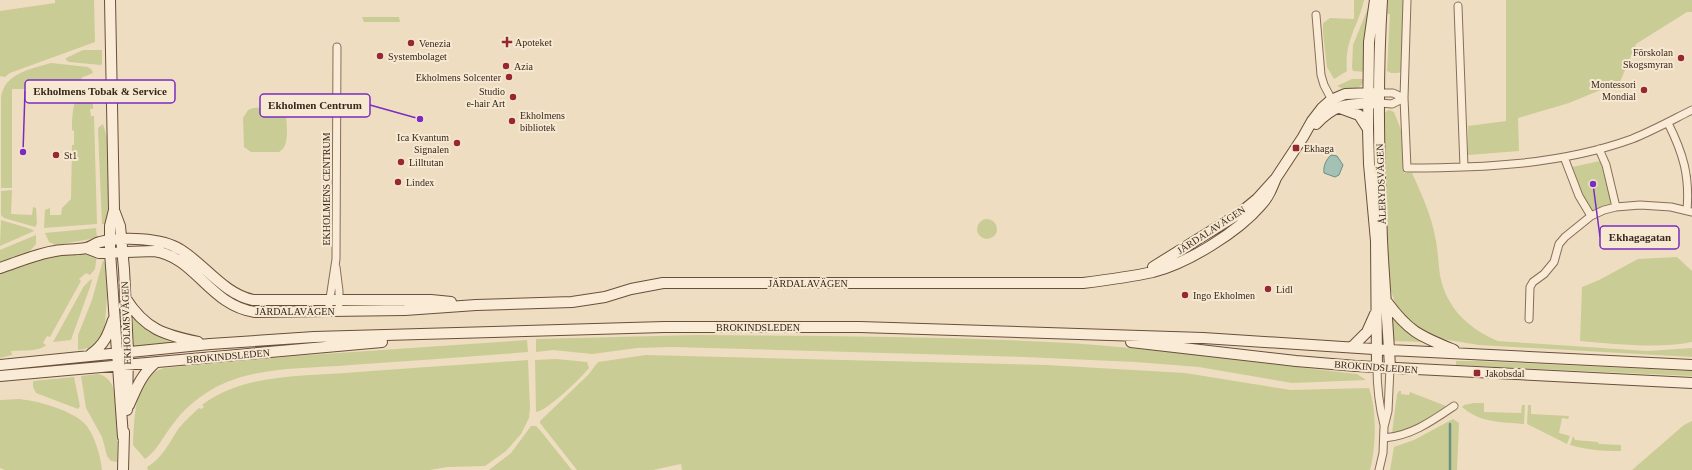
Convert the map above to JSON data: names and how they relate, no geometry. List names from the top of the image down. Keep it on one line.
{"streets":{"main road":["ÅLERYDSVÄGEN","JÄRDALAVÄGEN","EKHOLMSVÄGEN","BROKINDSLEDEN"],"street":["EKHOLMENS CENTRUM"]},"crossings":[["ÅLERYDSVÄGEN","JÄRDALAVÄGEN"],["ÅLERYDSVÄGEN","BROKINDSLEDEN"],["EKHOLMENS CENTRUM","JÄRDALAVÄGEN"],["JÄRDALAVÄGEN","EKHOLMSVÄGEN"],["EKHOLMSVÄGEN","BROKINDSLEDEN"]],"places":{"health":["Apoteket"],"other":["Venezia","Systembolaget","Förskolan Skogsmyran","Azia","Ekholmens Solcenter","Montessori Mondial","Studio e-hair Art","Ekholmen Centrum","Ekholmens bibliotek","Ica Kvantum Signalen","Ekholmens Tobak & Service","St1","Lilltutan","Lindex","Ekhagagatan","Lidl","Ingo Ekholmen"],"transit":["Ekhaga","Jakobsdal"]}}
